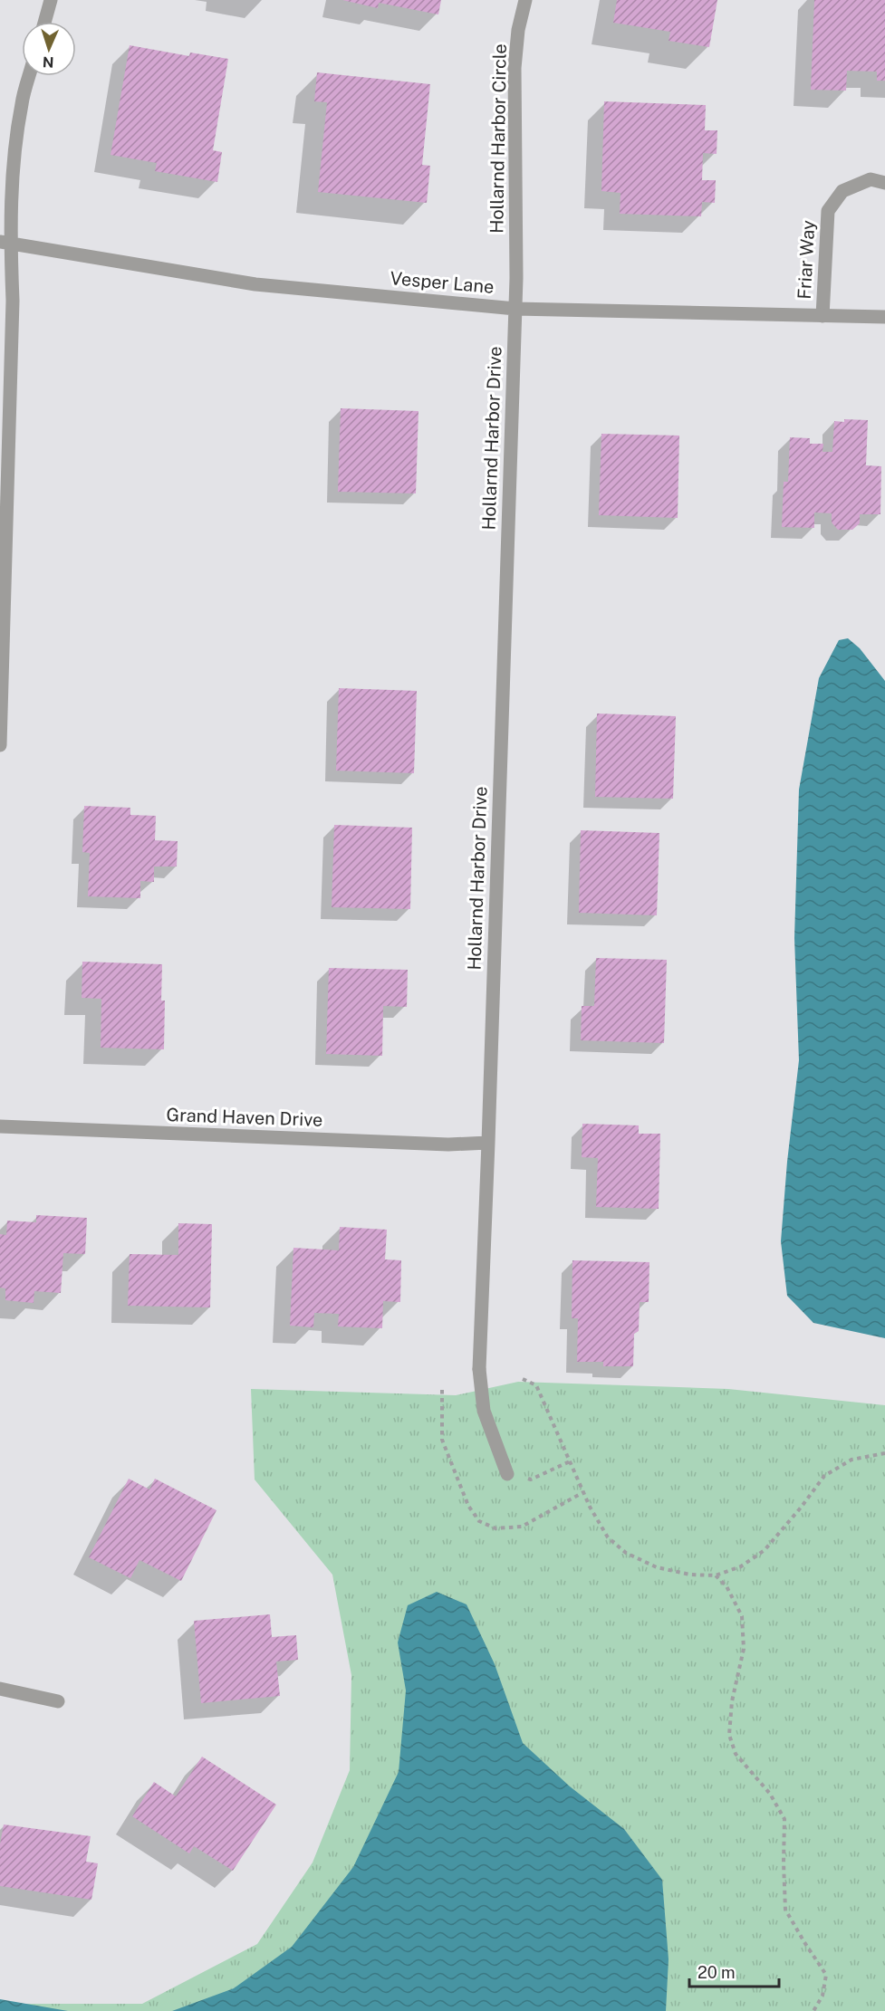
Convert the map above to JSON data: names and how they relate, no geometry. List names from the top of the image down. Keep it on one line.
{"streets":{"street":["Hollarnd Harbor Circle","Friar Way","Vesper Lane","Hollarnd Harbor Drive","Grand Haven Drive"]},"crossings":[["Hollarnd Harbor Circle","Hollarnd Harbor Drive"],["Friar Way","Vesper Lane"],["Vesper Lane","Hollarnd Harbor Drive"],["Hollarnd Harbor Drive","Grand Haven Drive"]],"scale_bar":"20 m","north":"bottom"}
